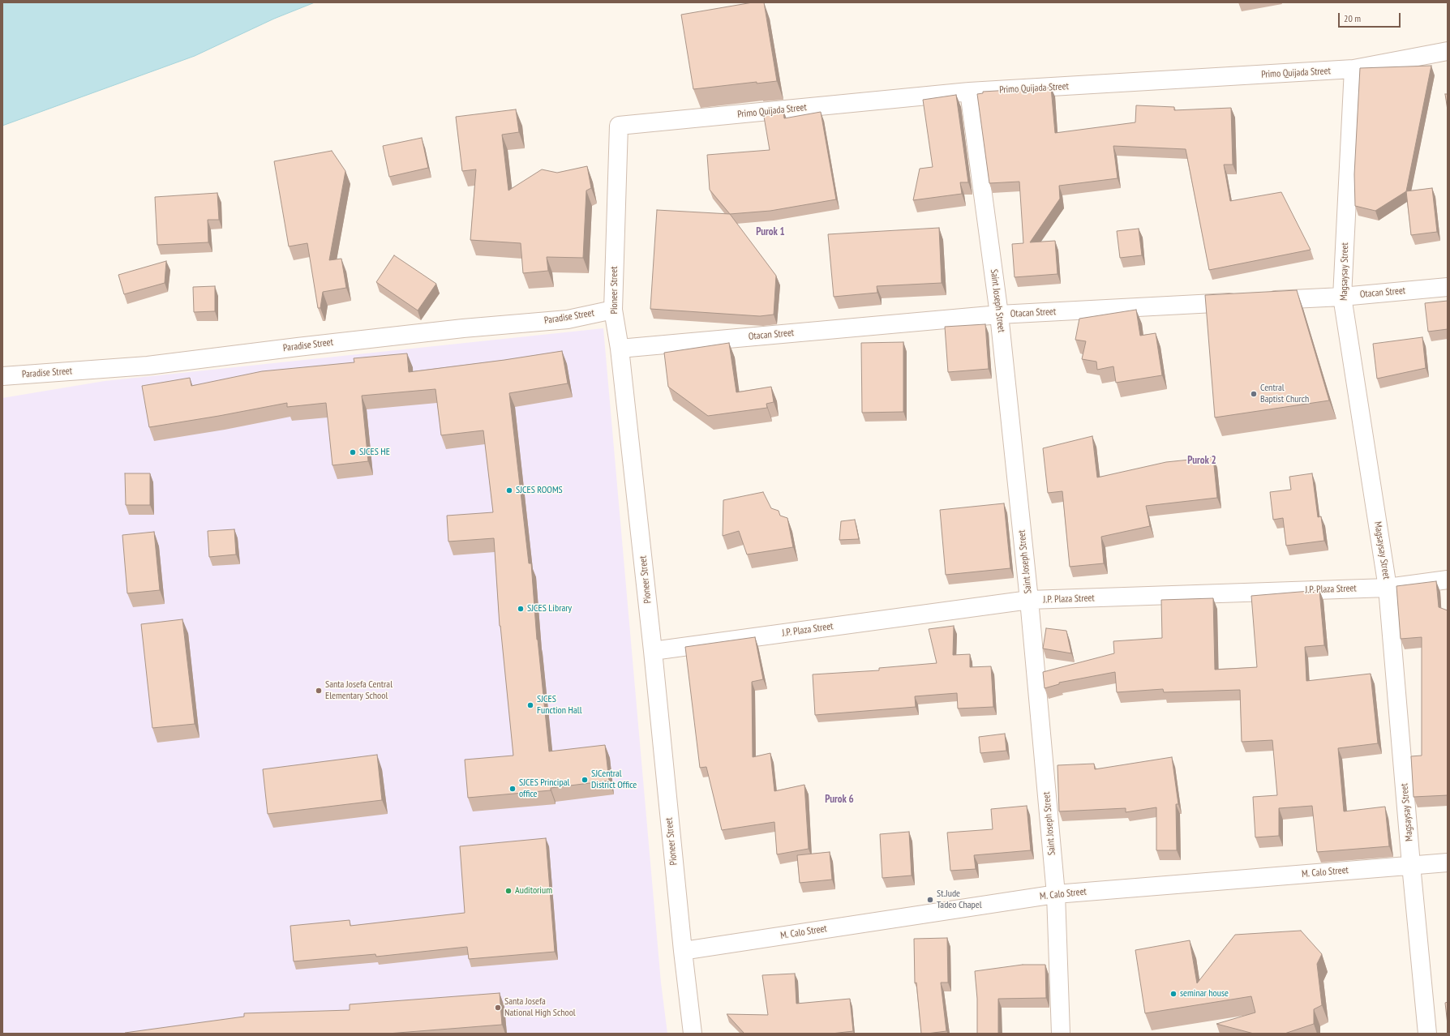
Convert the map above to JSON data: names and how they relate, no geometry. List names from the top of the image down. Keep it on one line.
{"streets":{"street":["Primo Quijada Street","Magsaysay Street","Pioneer Street","Otacan Street","Saint Joseph Street","Paradise Street","J.P. Plaza Street","M. Calo Street"]},"crossings":[["Primo Quijada Street","Magsaysay Street"],["Primo Quijada Street","Pioneer Street"],["Primo Quijada Street","Saint Joseph Street"],["Magsaysay Street","Otacan Street"],["Magsaysay Street","J.P. Plaza Street"],["Magsaysay Street","M. Calo Street"],["Pioneer Street","Otacan Street"],["Pioneer Street","Paradise Street"],["Pioneer Street","J.P. Plaza Street"],["Pioneer Street","M. Calo Street"],["Otacan Street","Saint Joseph Street"],["Saint Joseph Street","J.P. Plaza Street"],["Saint Joseph Street","M. Calo Street"]],"districts":["Purok 1","Purok 2","Purok 6"],"places":["Central Baptist Church","SJCES HE","SJCES ROOMS","SJCES Library","Santa Josefa Central Elementary School","SJCES Function Hall","SJCentral District Office","SJCES Principal office","Auditorium","St.Jude Tadeo Chapel","seminar house","Santa Josefa National High School"],"scale_bar":"20 m"}
